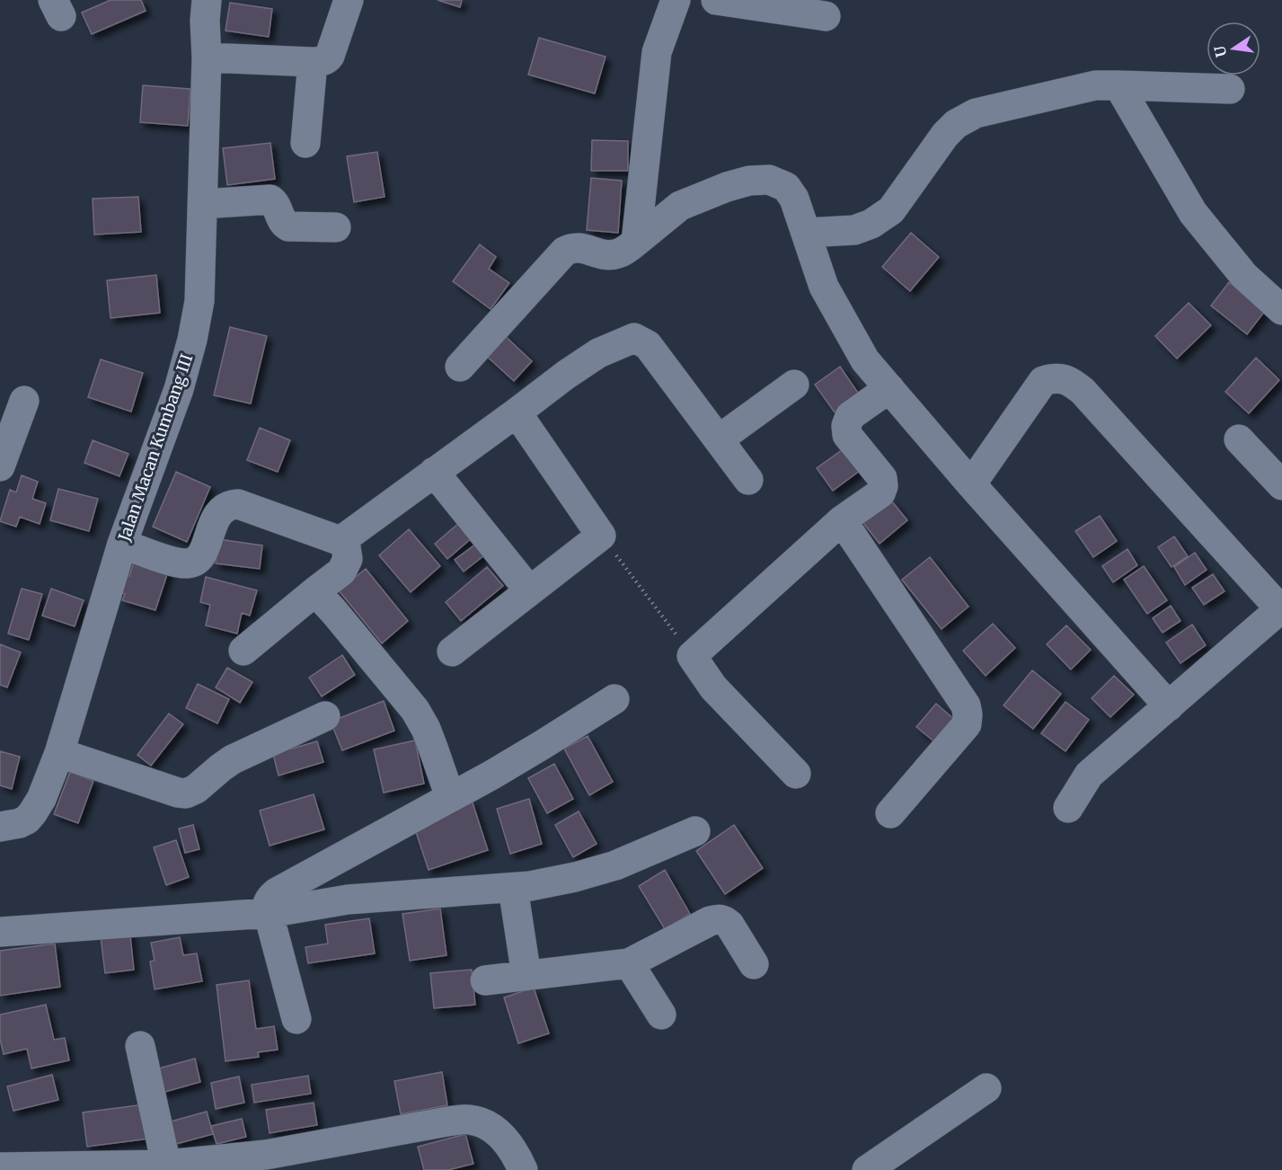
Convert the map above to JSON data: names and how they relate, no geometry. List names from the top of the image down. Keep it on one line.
{"streets":{"street":["Jalan Macan Kumbang III"]},"north":"left"}
